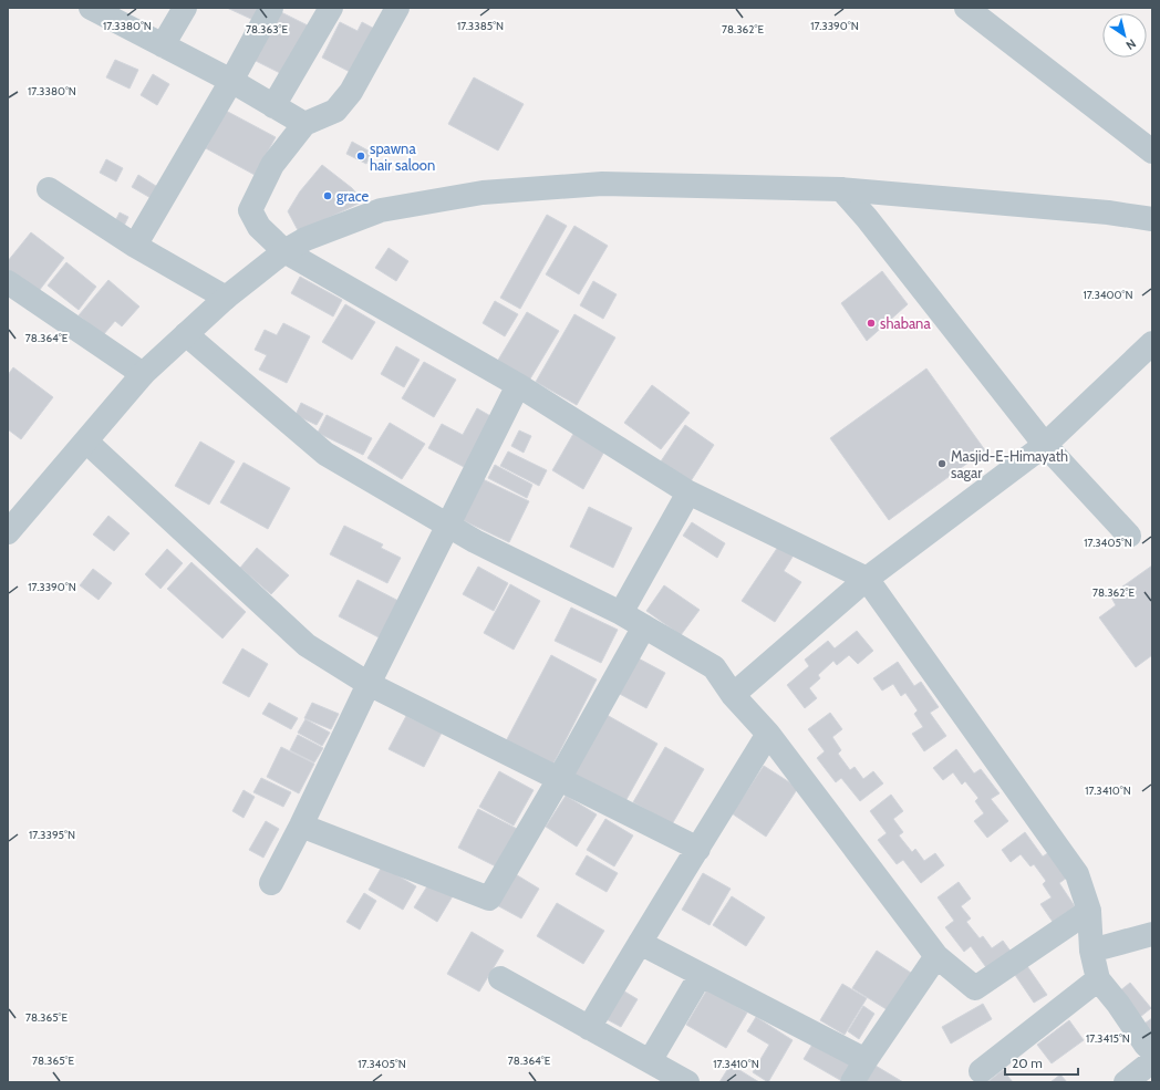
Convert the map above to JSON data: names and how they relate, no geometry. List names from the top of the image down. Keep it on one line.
{"places":["spawna hair saloon","grace","shabana","Masjid-E-Himayath sagar"],"scale_bar":"20 m","north":"bottom right","coordinates":["17.3380°N","17.3385°N","17.3390°N","78.362°E","78.363°E","17.3400°N","78.364°E","17.3405°N","17.3410°N","17.3395°N","78.365°E","17.3415°N"]}
